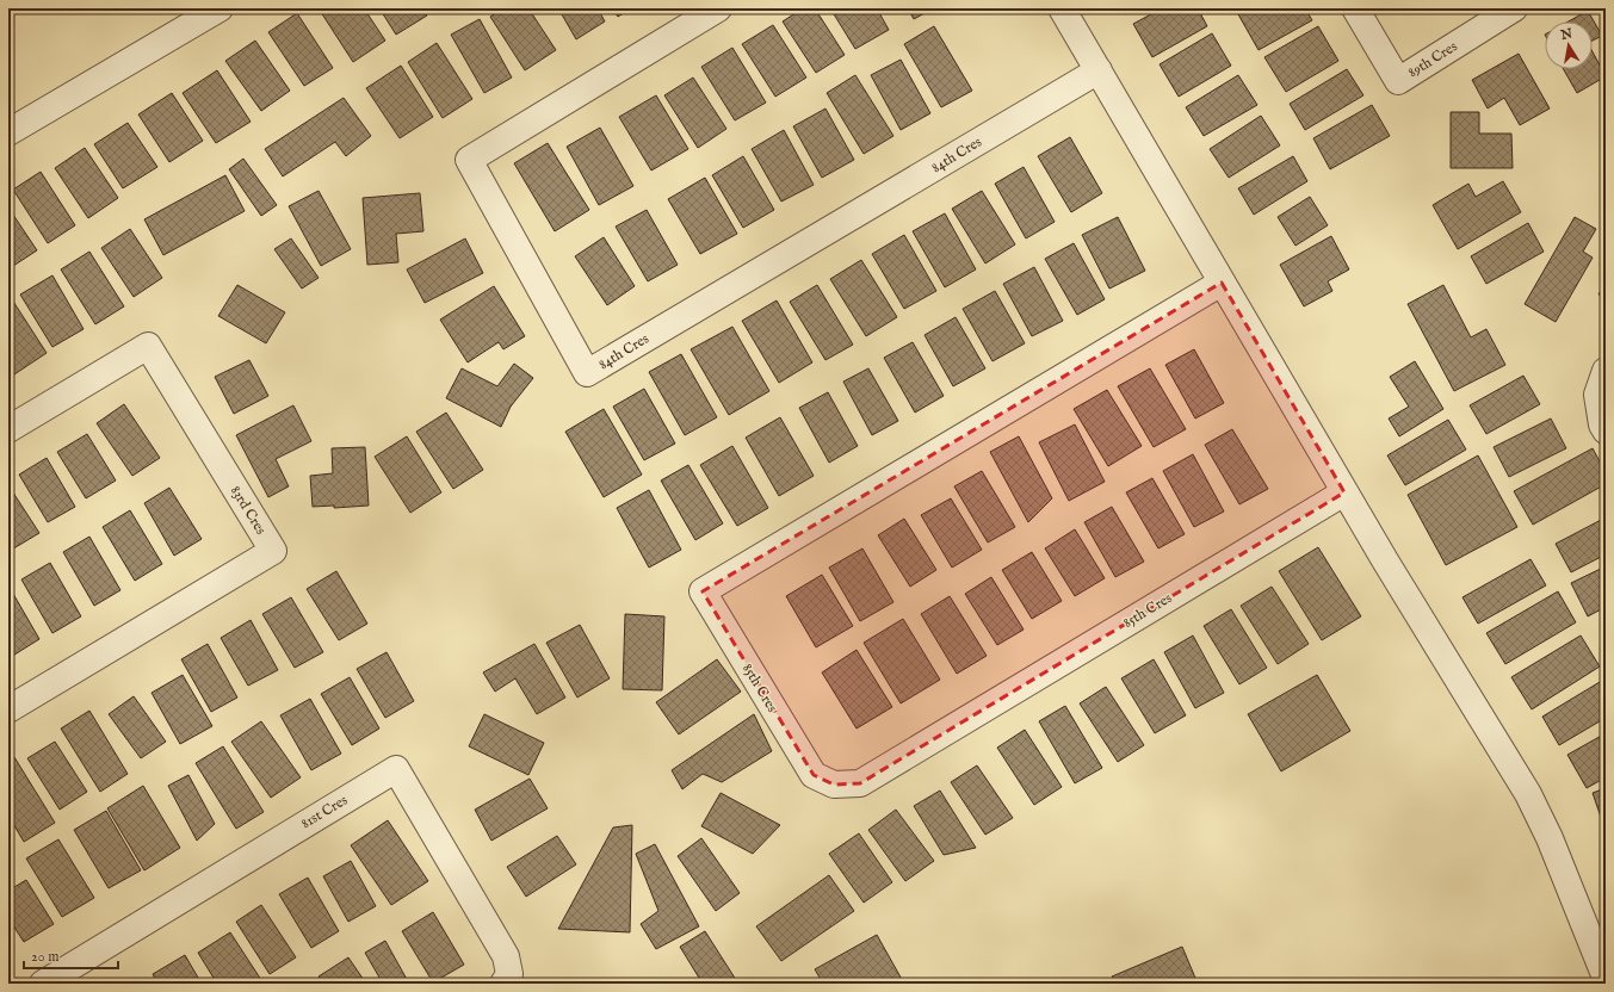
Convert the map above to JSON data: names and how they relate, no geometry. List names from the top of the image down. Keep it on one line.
{"streets":{"street":["89th Cres","84th Cres","83rd Cres","85th Cres","81st Cres"]},"scale_bar":"20 m","north":"top"}
